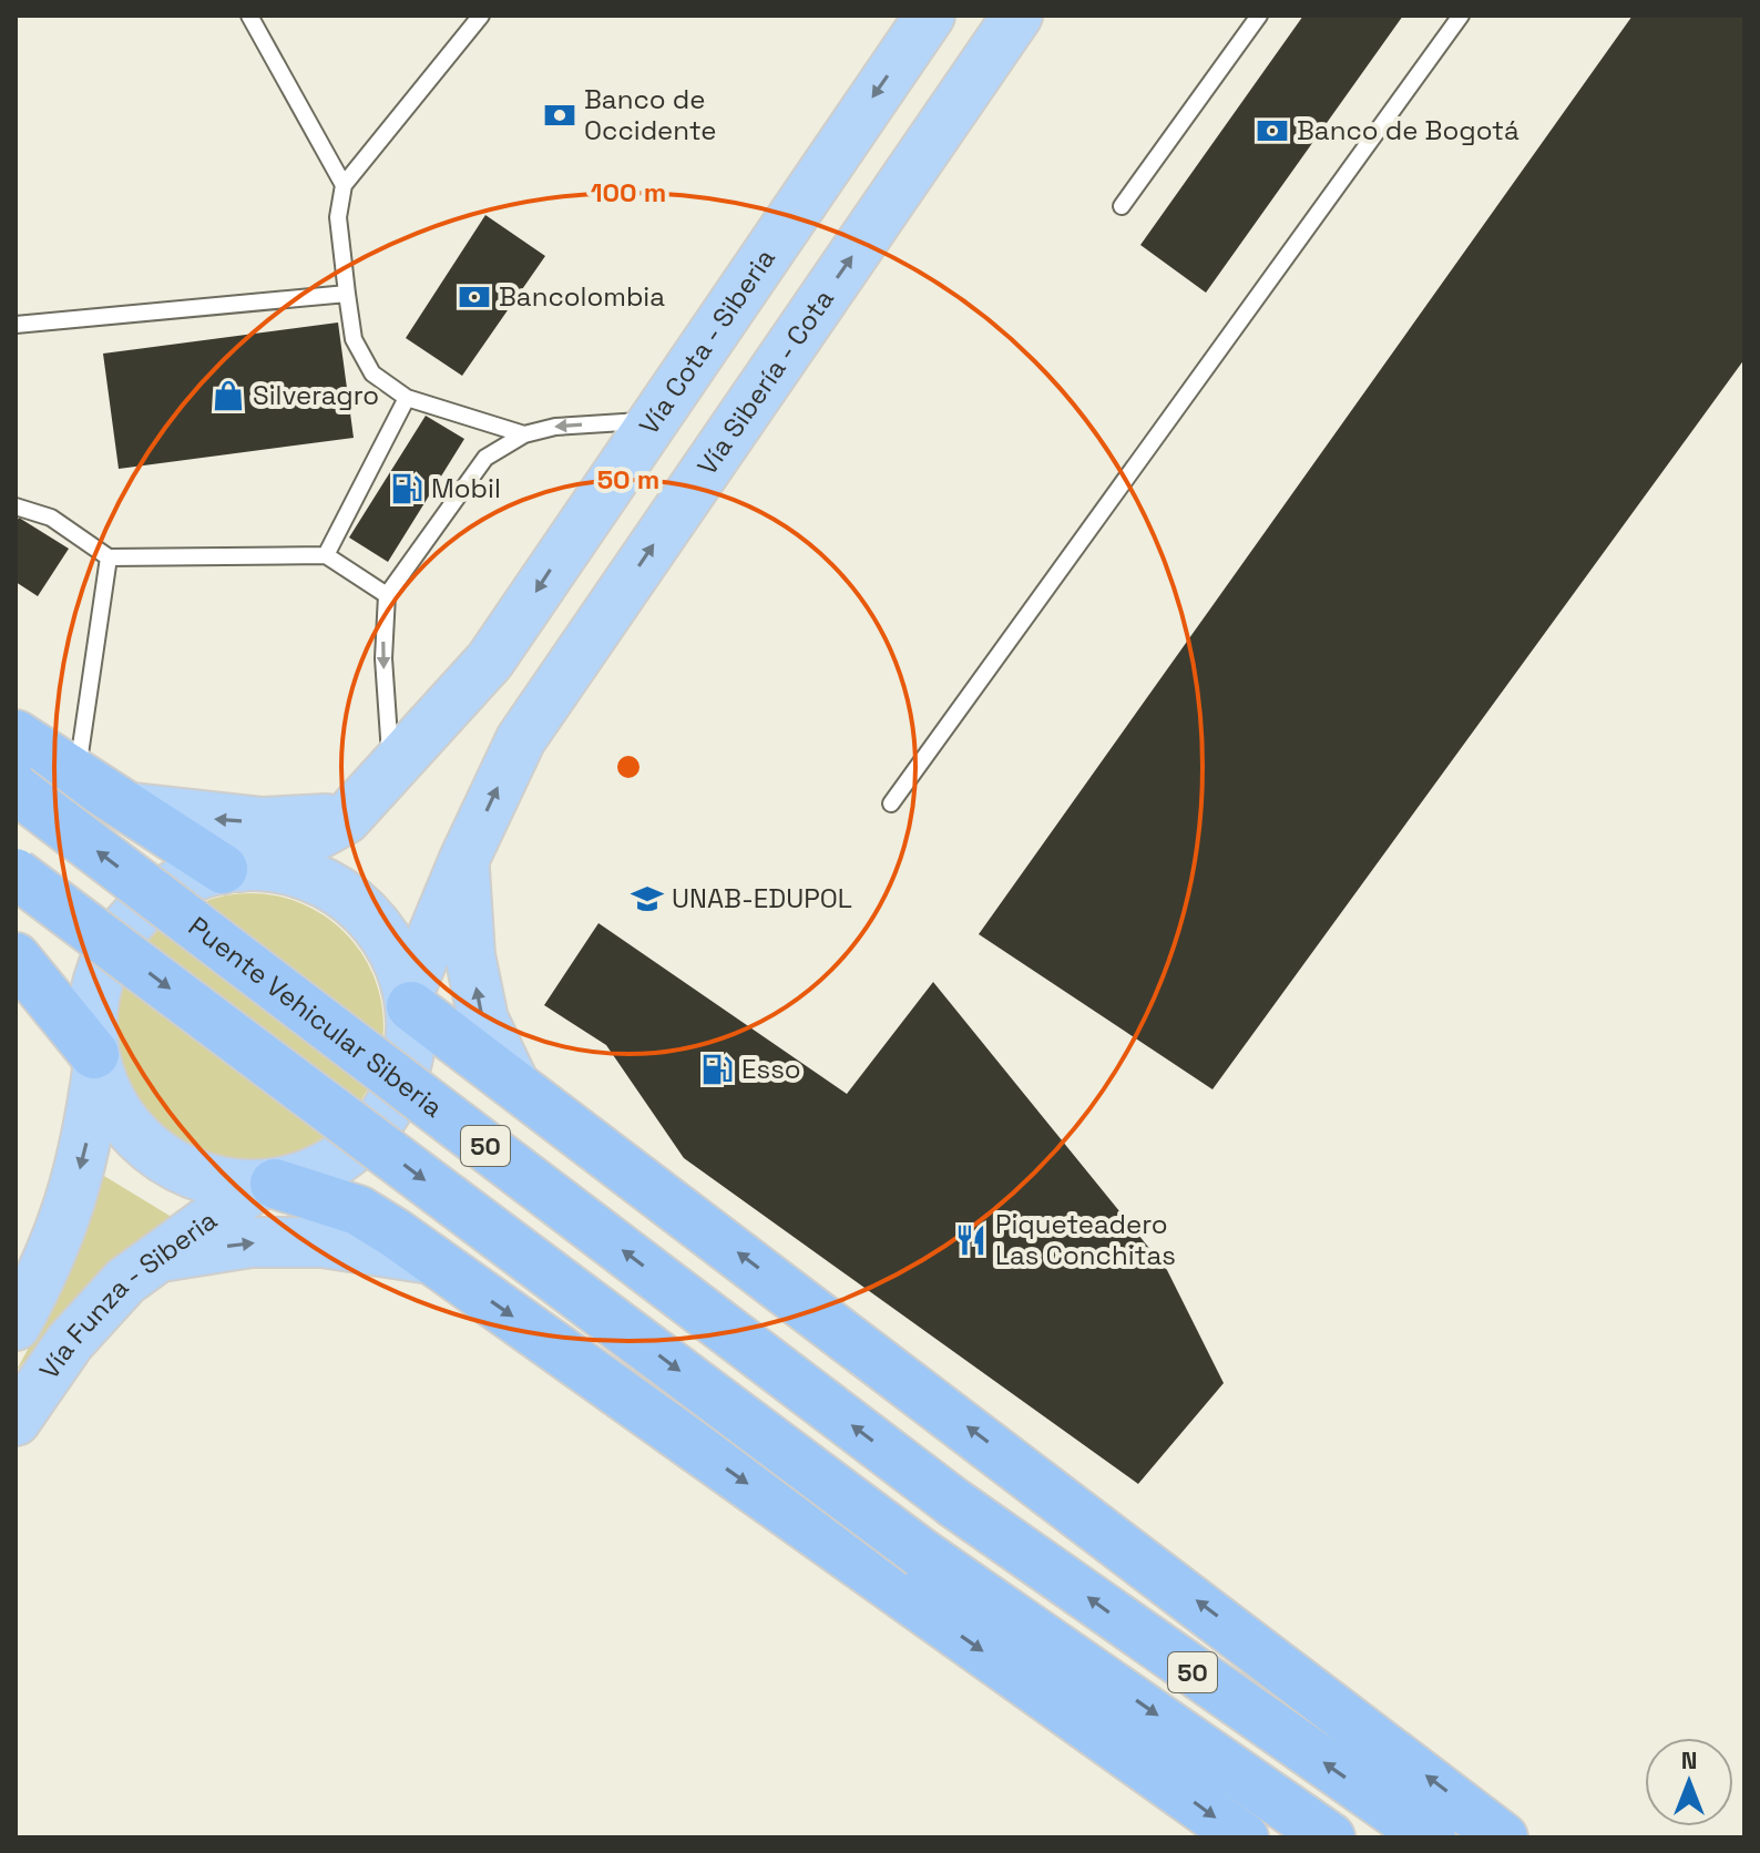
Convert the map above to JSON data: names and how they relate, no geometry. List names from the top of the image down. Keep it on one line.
{"streets":{"highway":["Puente Vehicular Siberia","50"],"main road":["Vía Cota - Siberia","Vía Sibería - Cota","Vía Funza - Siberia"]},"one_way":["Vía Cota - Siberia","Vía Sibería - Cota"],"places":{"bank":["Banco de Occidente","Banco de Bogotá","Bancolombia"],"shop":["Silveragro"],"fuel station":["Mobil","Esso"],"school or university":["UNAB-EDUPOL"],"restaurant":["Piqueteadero Las Conchitas"]},"north":"top","rings":["100 m","50 m"]}
